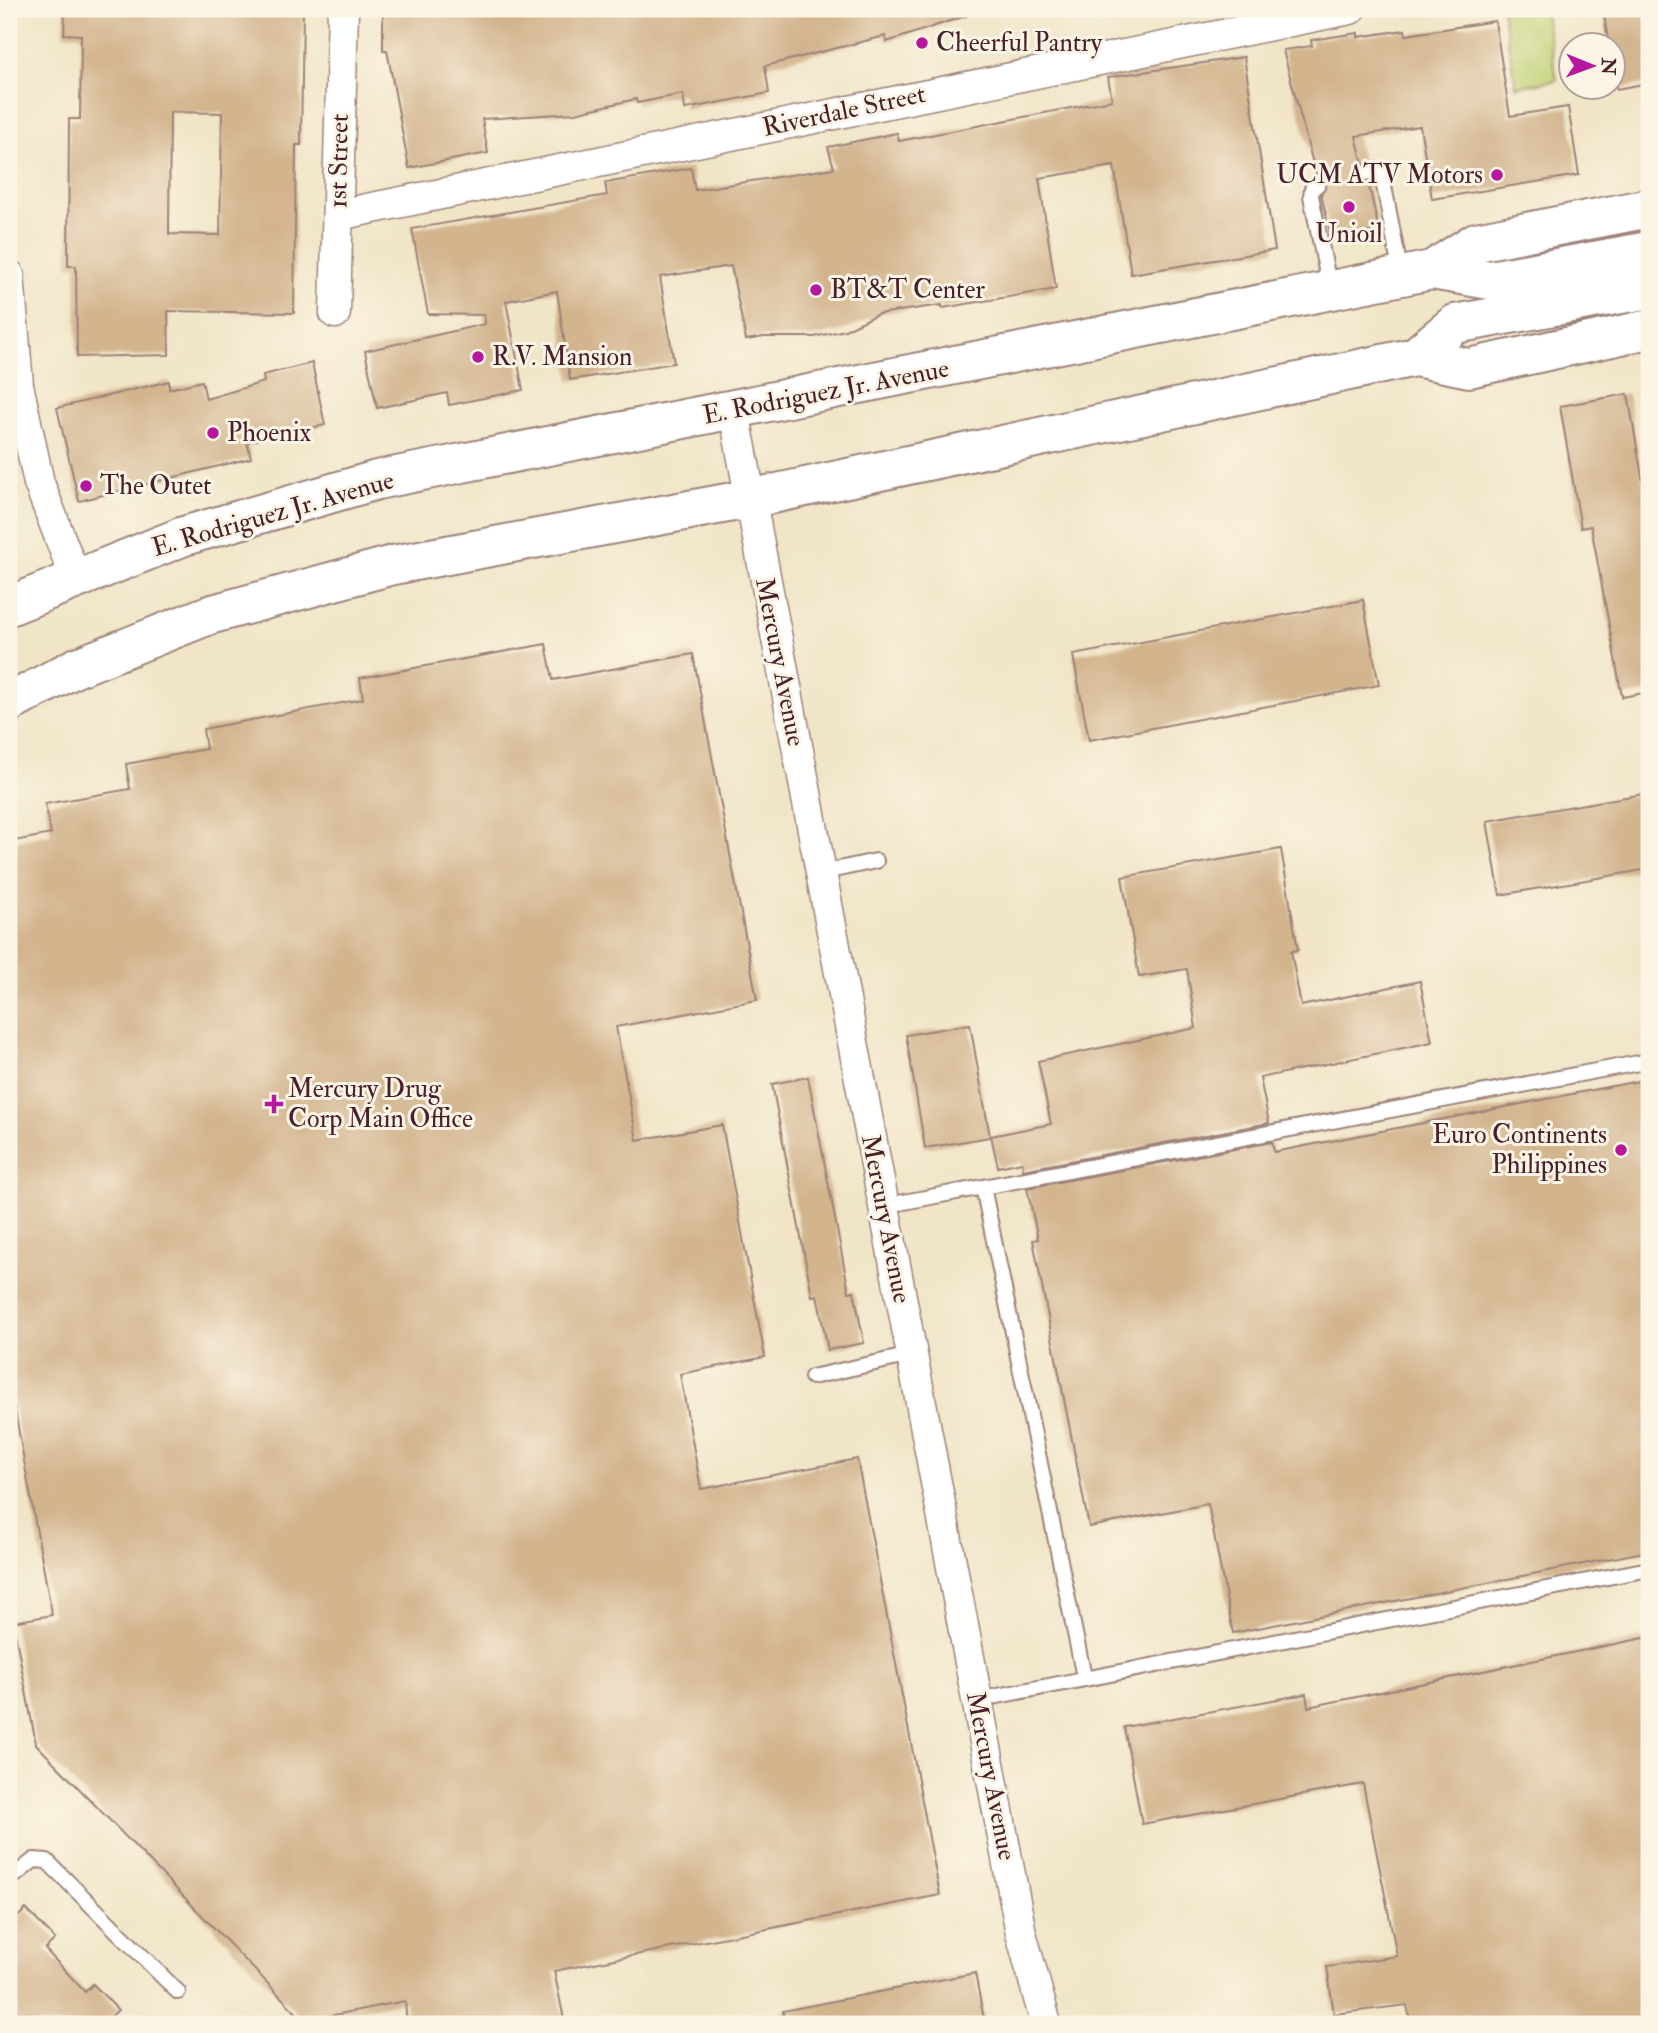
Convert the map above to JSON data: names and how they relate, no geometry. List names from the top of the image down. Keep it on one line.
{"streets":{"main road":["E. Rodriguez Jr. Avenue"],"street":["Riverdale Street","1st Street","Mercury Avenue"]},"crossings":[["Riverdale Street","1st Street"],["E. Rodriguez Jr. Avenue","Mercury Avenue"]],"places":{"other":["Cheerful Pantry","UCM ATV Motors","Unioil","BT&T Center","R.V. Mansion","Phoenix","The Outet","Euro Continents Philippines"],"health":["Mercury Drug Corp Main Office"]},"north":"right"}
